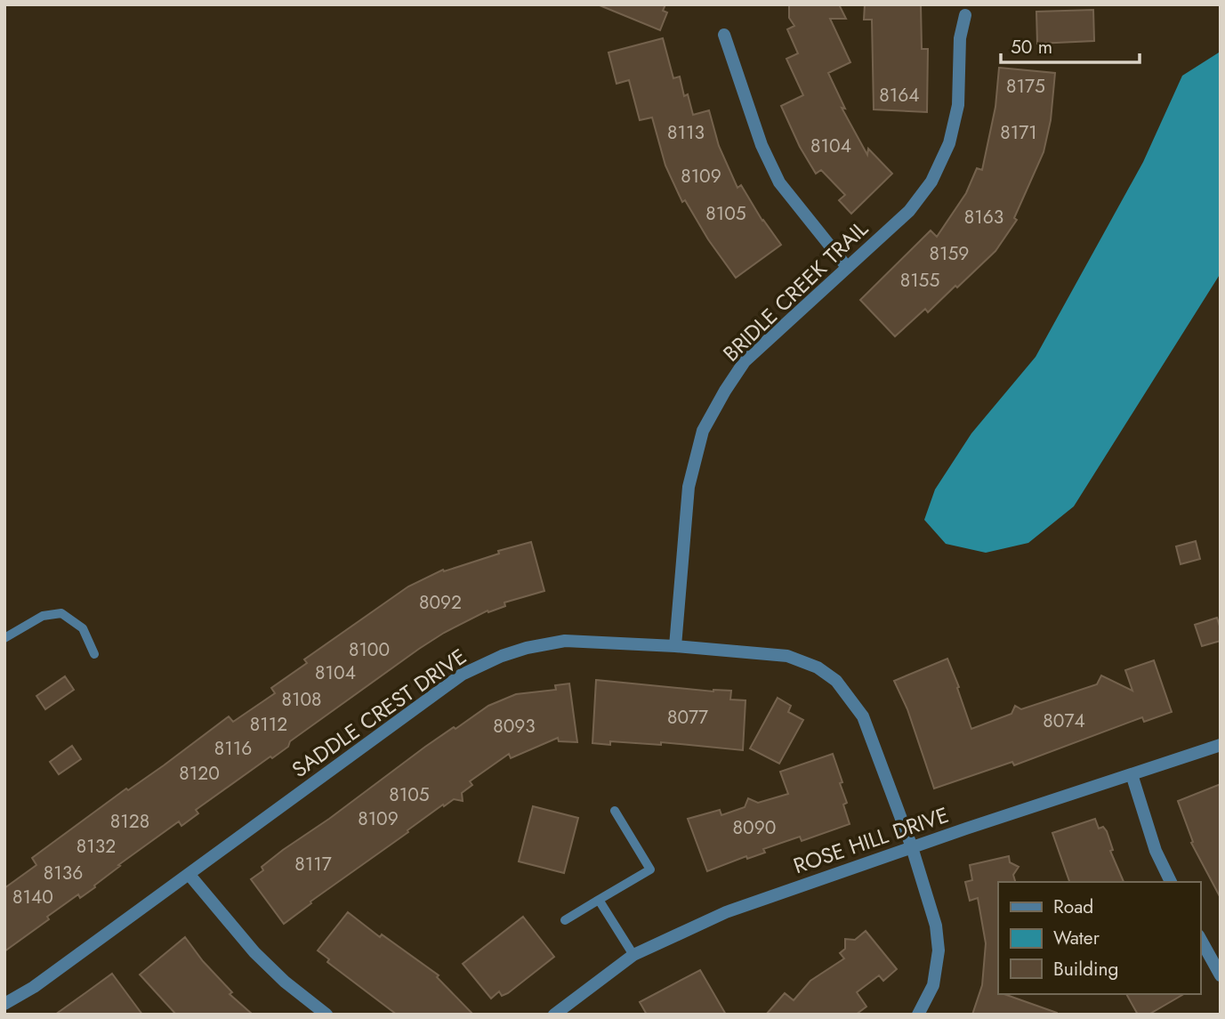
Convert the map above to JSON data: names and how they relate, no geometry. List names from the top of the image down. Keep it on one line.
{"streets":{"street":["BRIDLE CREEK TRAIL","SADDLE CREST DRIVE","ROSE HILL DRIVE"]},"crossings":[["BRIDLE CREEK TRAIL","SADDLE CREST DRIVE"],["SADDLE CREST DRIVE","ROSE HILL DRIVE"]],"house_numbers":["8175","8164","8113","8171","8104","8109","8105","8163","8159","8155","8092","8100","8104","8108","8077","8074","8112","8093","8116","8120","8105","8109","8128","8090","8132","8117","8136","8140"],"legend":["Road","Water","Building"],"scale_bar":"50 m"}
